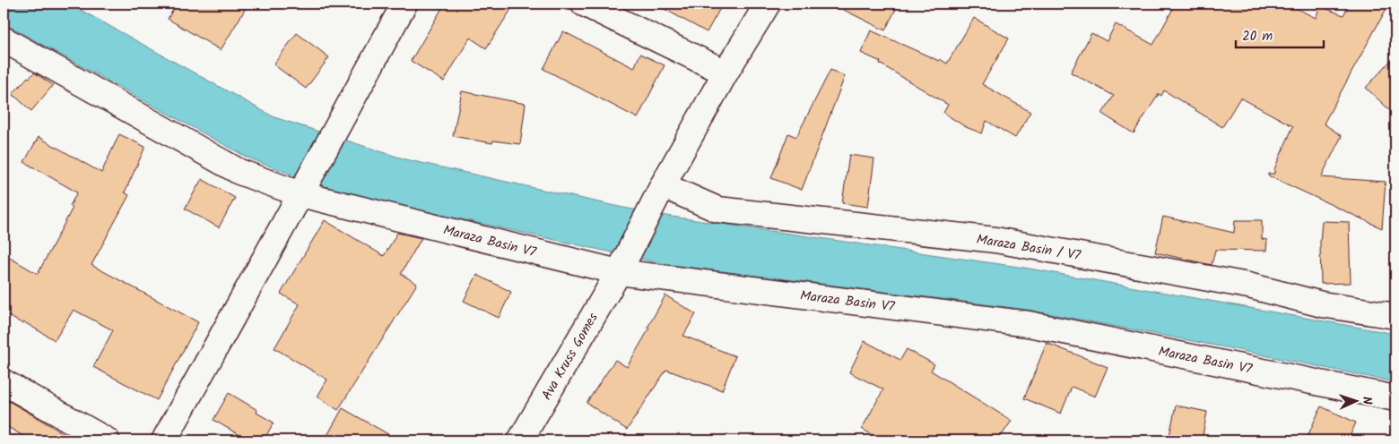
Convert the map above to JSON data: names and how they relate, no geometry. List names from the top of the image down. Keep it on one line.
{"streets":{"street":["Maraza Basin V7","Maraza Basin / V7","Ava Kruss Gomes"]},"crossings":[["Maraza Basin V7","Ava Kruss Gomes"],["Maraza Basin / V7","Ava Kruss Gomes"]],"scale_bar":"20 m","north":"right"}
